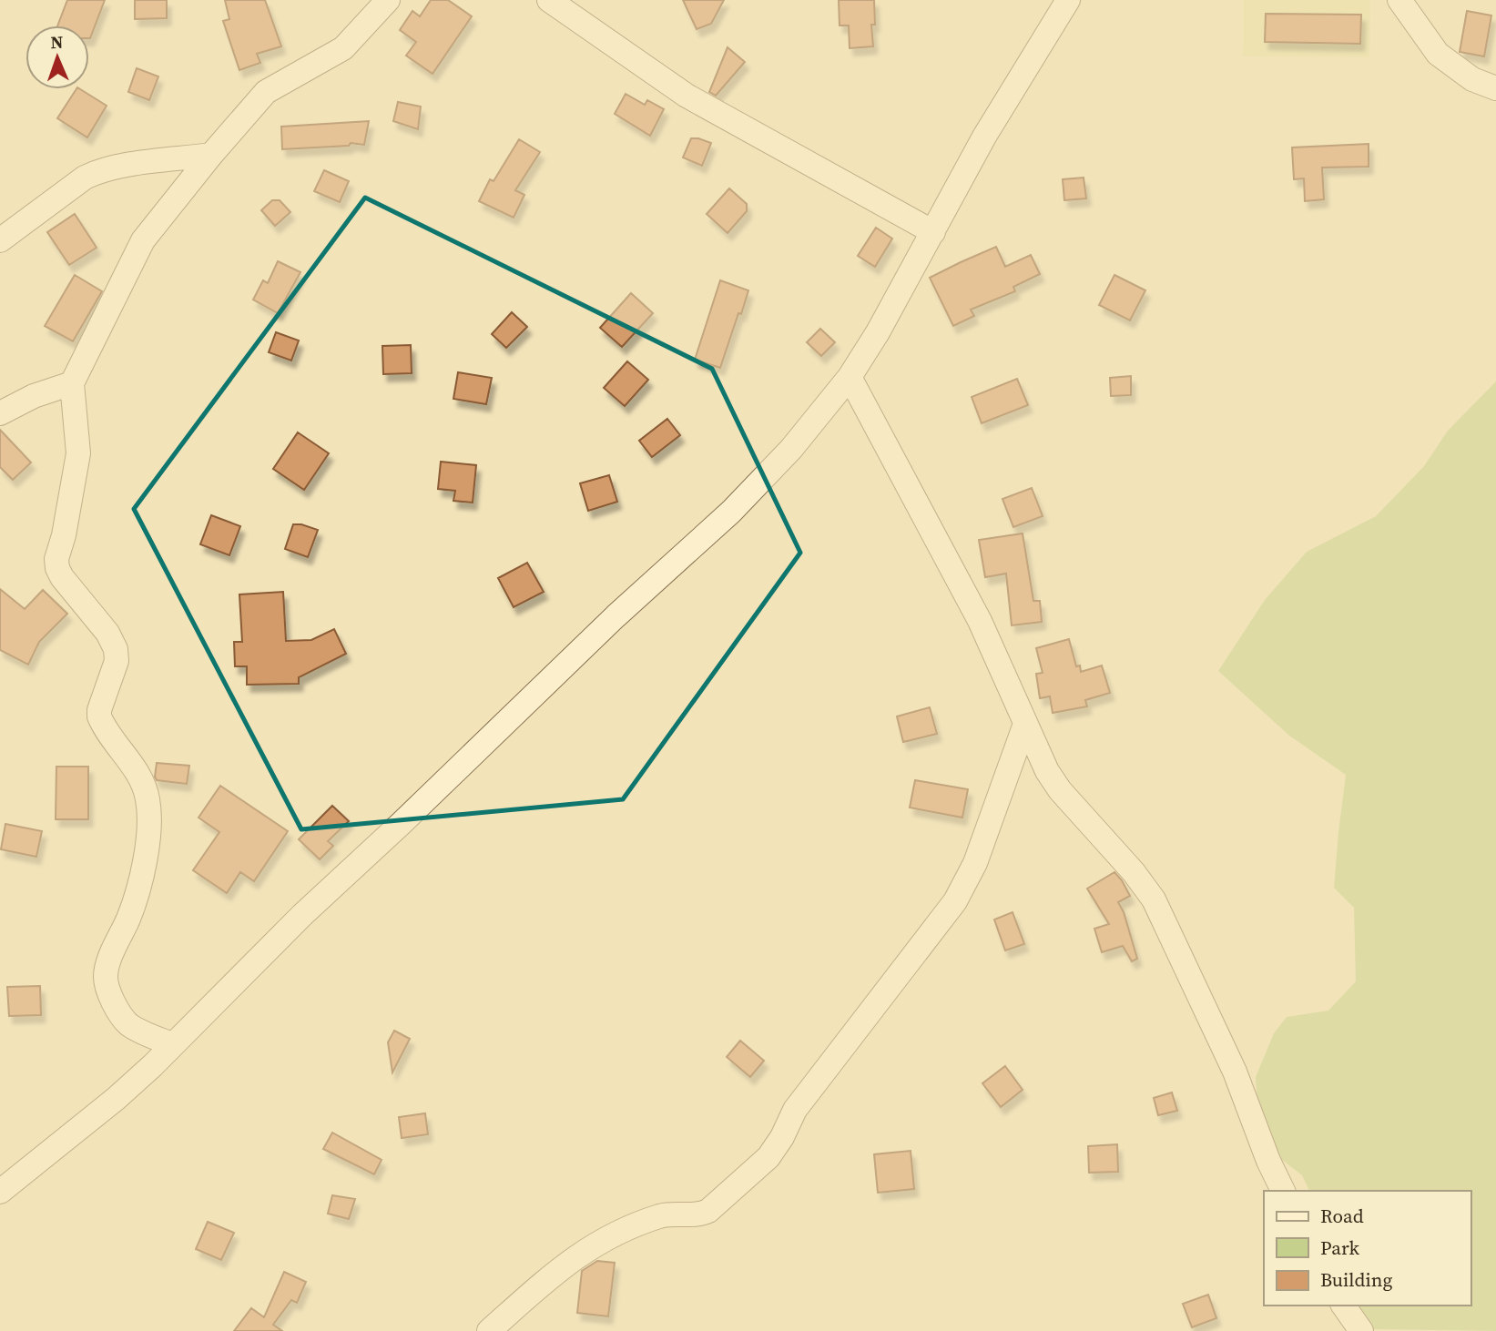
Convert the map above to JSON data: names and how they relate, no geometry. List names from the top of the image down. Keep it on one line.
{"legend":["Road","Park","Building"],"north":"top"}
